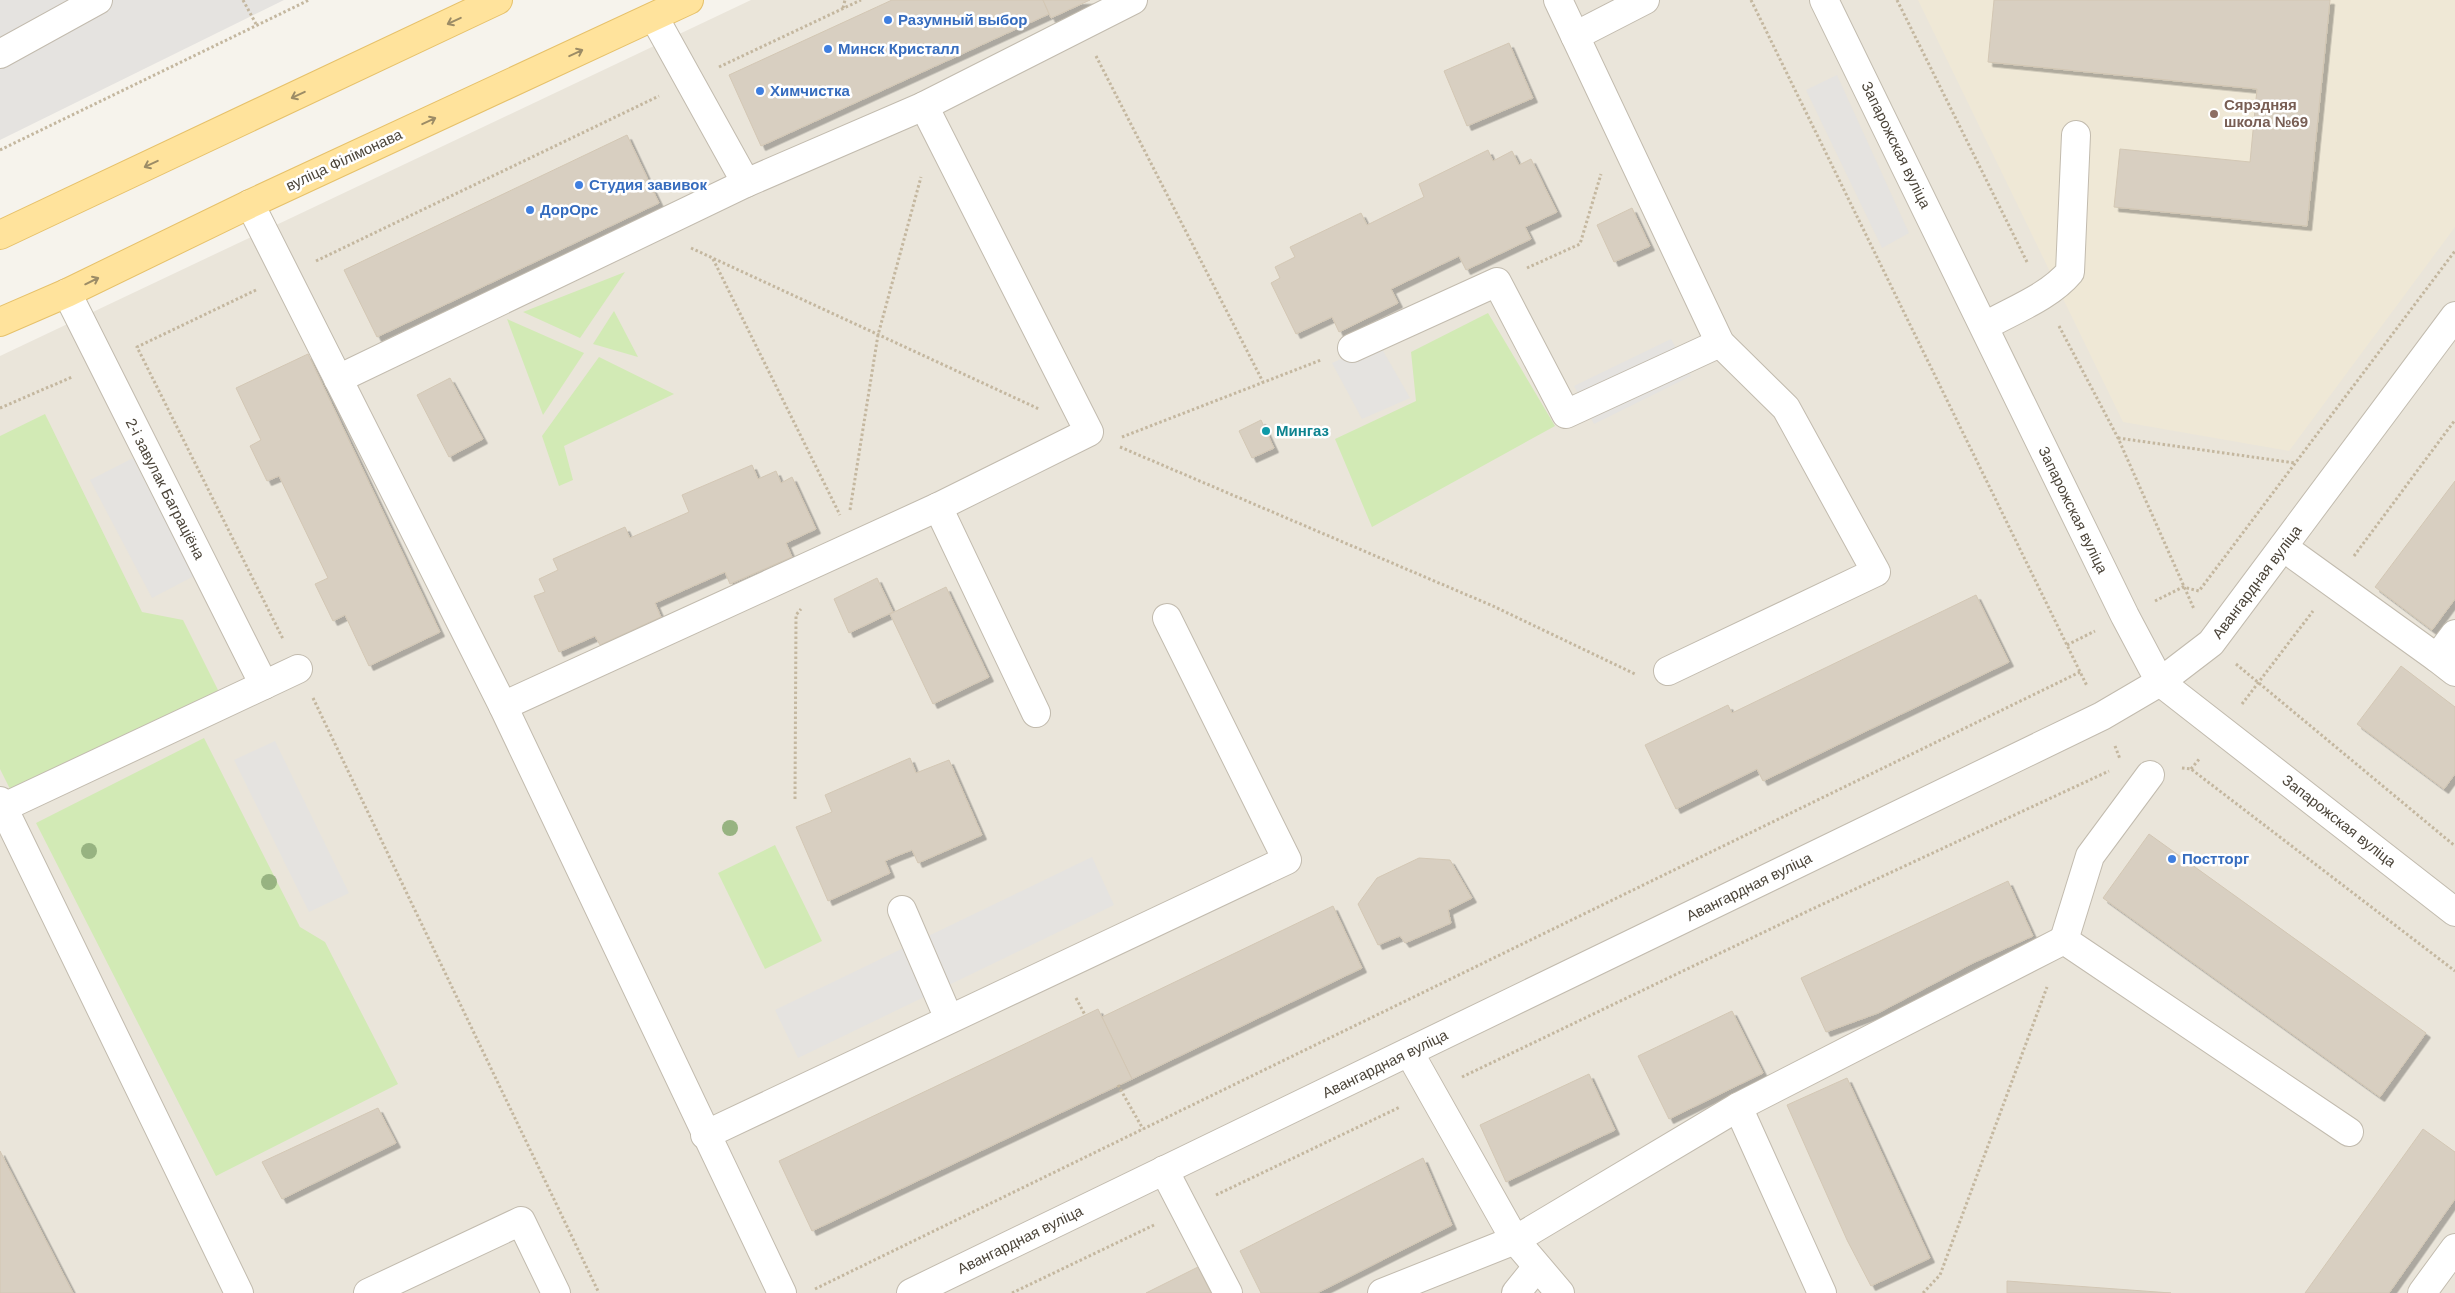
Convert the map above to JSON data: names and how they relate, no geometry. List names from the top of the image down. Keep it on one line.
{"streets":{"main road":["вуліца Філімонава"],"street":["Запарожская вуліца","2-і завулак Баграціёна","Авангардная вуліца"]},"crossings":[["Запарожская вуліца","Авангардная вуліца"],["вуліца Філімонава","2-і завулак Баграціёна"]],"places":["Разумный выбор","Минск Кристалл","Химчистка","Сярэдняя школа №69","Студия завивок","ДорОрс","Мингаз","Постторг"]}
